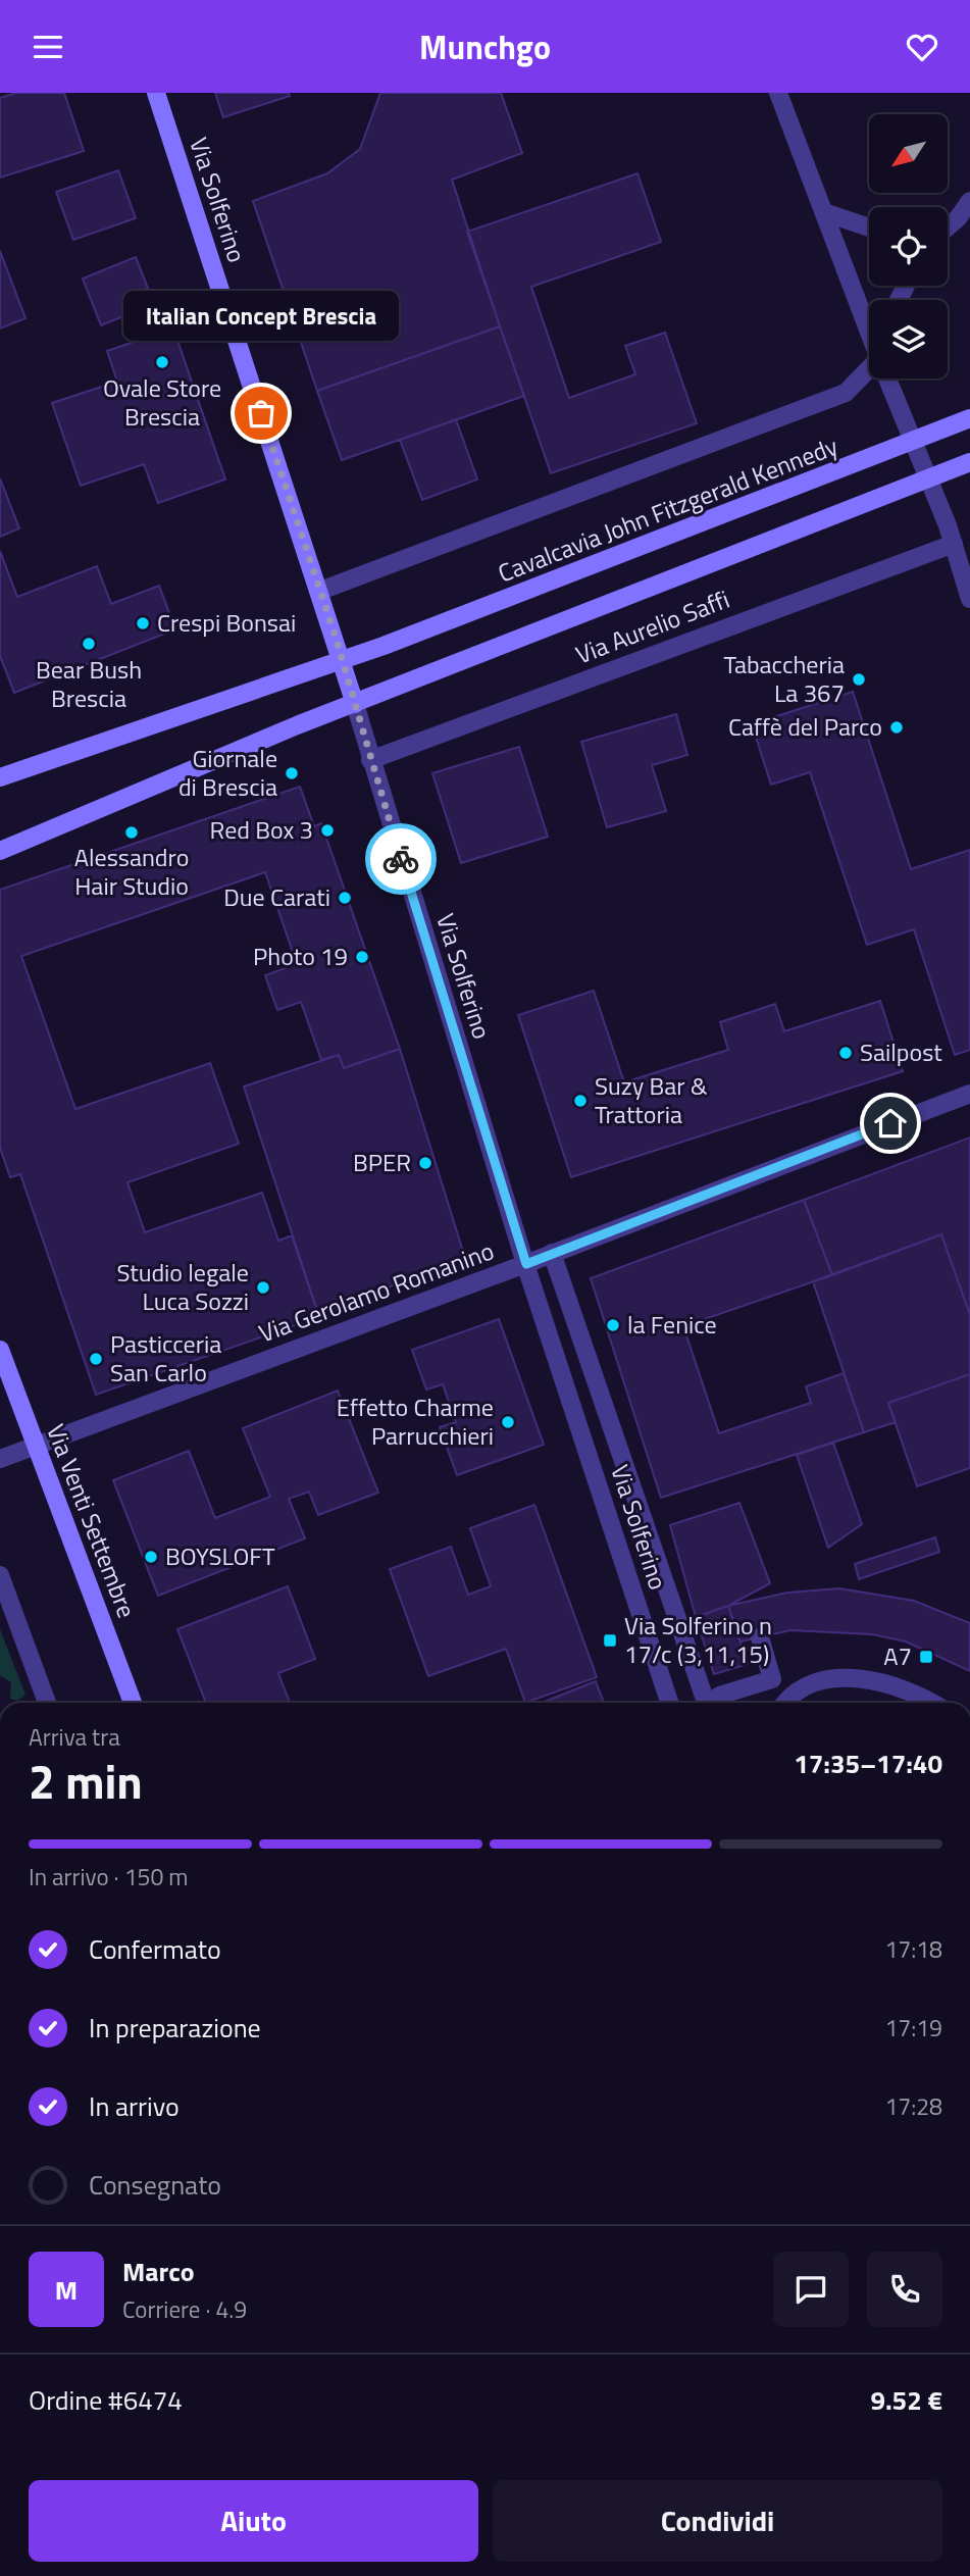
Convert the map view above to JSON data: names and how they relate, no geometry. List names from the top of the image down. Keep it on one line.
{"streets":{"street":["Via Solferino","Cavalcavia John Fitzgerald Kennedy","Via Aurelio Saffi","Via Gerolamo Romanino","Via Venti Settembre"]},"crossings":[["Via Solferino","Cavalcavia John Fitzgerald Kennedy"],["Via Solferino","Via Aurelio Saffi"],["Via Solferino","Via Gerolamo Romanino"],["Via Gerolamo Romanino","Via Venti Settembre"]],"places":{"other":["Ovale Store Brescia","Italian Concept Brescia","Crespi Bonsai","Bear Bush Brescia","Tabaccheria La 367","Caffè del Parco","Giornale di Brescia","Red Box 3","Alessandro Hair Studio","Due Carati","Photo 19","Sailpost","Suzy Bar & Trattoria","BPER","Studio legale Luca Sozzi","la Fenice","Pasticceria San Carlo","Effetto Charme Parrucchieri","BOYSLOFT"],"transit":["Via Solferino n 17/c (3,11,15)","A7"]},"north":"bottom left","page":{"header":"Munchgo","bubble":"Italian Concept Brescia","heading":["2 min","Arriva tra","17:35–17:40"],"panel":["Marco","Corriere · 4.9","Ordine #6474","9.52 €"],"bar":"In arrivo · 150 m","list":[["Confermato","17:18"],["In preparazione","17:19"],["In arrivo","17:28"],"Consegnato"],"round":"M","buttons":["Aiuto","Condividi"]}}
